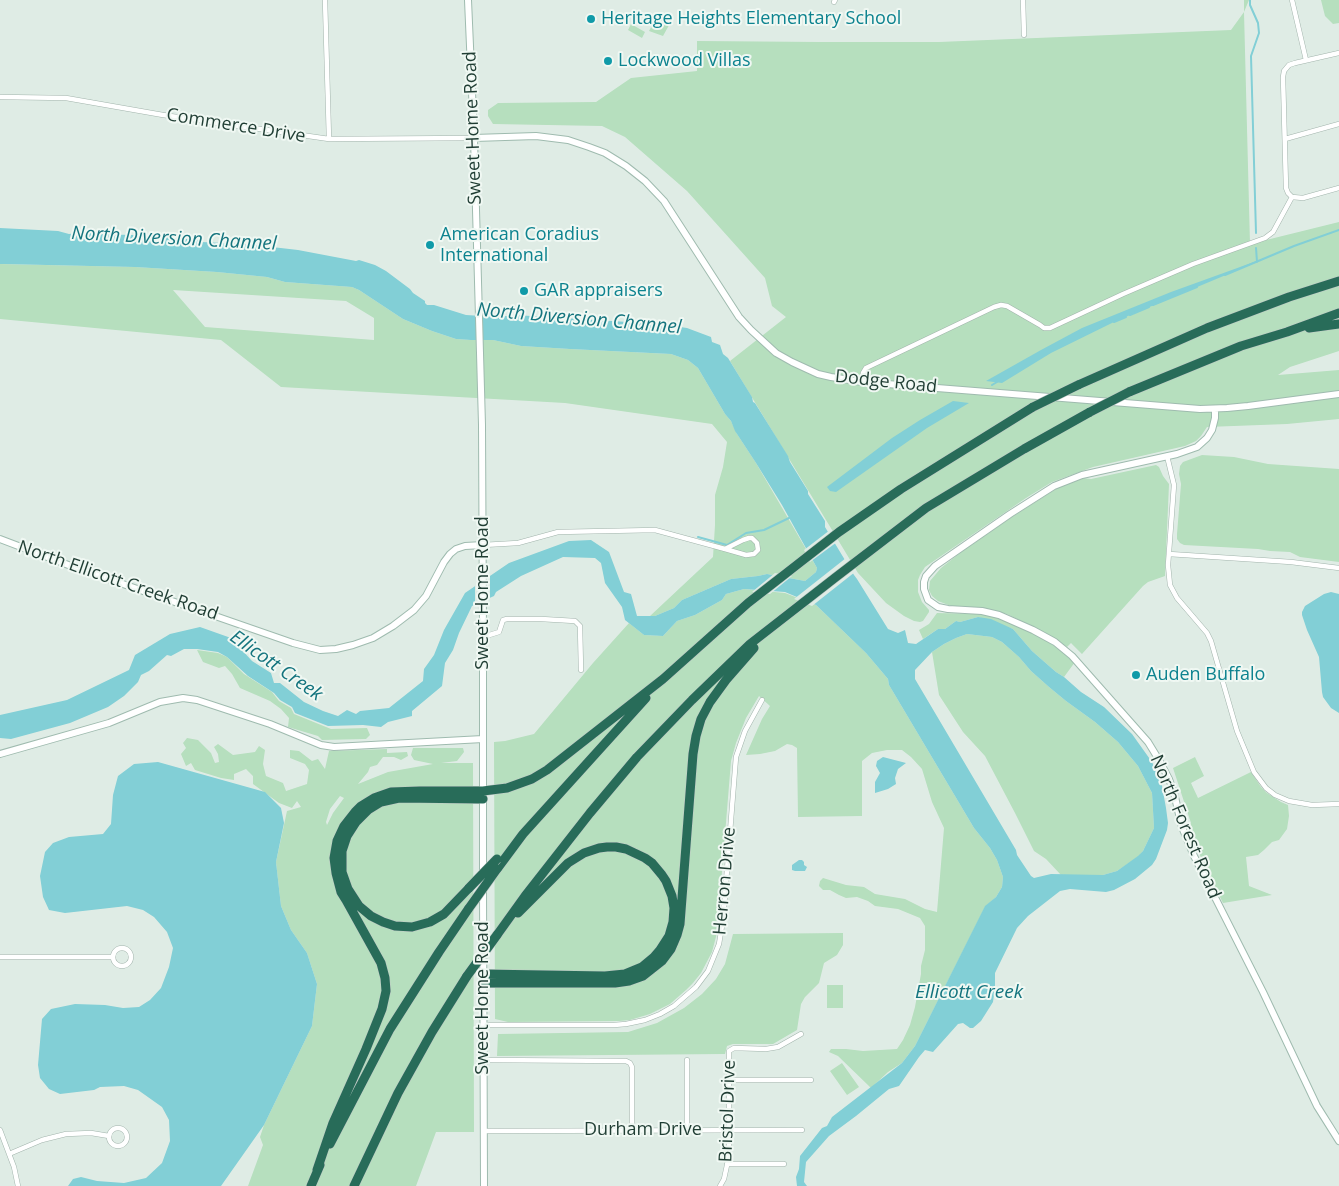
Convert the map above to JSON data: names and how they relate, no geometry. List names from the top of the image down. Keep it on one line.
{"streets":{"street":["Commerce Drive","Sweet Home Road","Dodge Road","North Ellicott Creek Road","North Forest Road","Herron Drive","Bristol Drive","Durham Drive"]},"crossings":[["Commerce Drive","Sweet Home Road"],["Commerce Drive","Dodge Road"],["Sweet Home Road","Dodge Road"],["Sweet Home Road","North Ellicott Creek Road"],["Sweet Home Road","Herron Drive"],["Sweet Home Road","Durham Drive"],["Dodge Road","North Forest Road"],["Bristol Drive","Durham Drive"]],"water":["North Diversion Channel","Ellicott Creek"],"places":["Heritage Heights Elementary School","Lockwood Villas","American Coradius International","GAR appraisers","Auden Buffalo"]}
